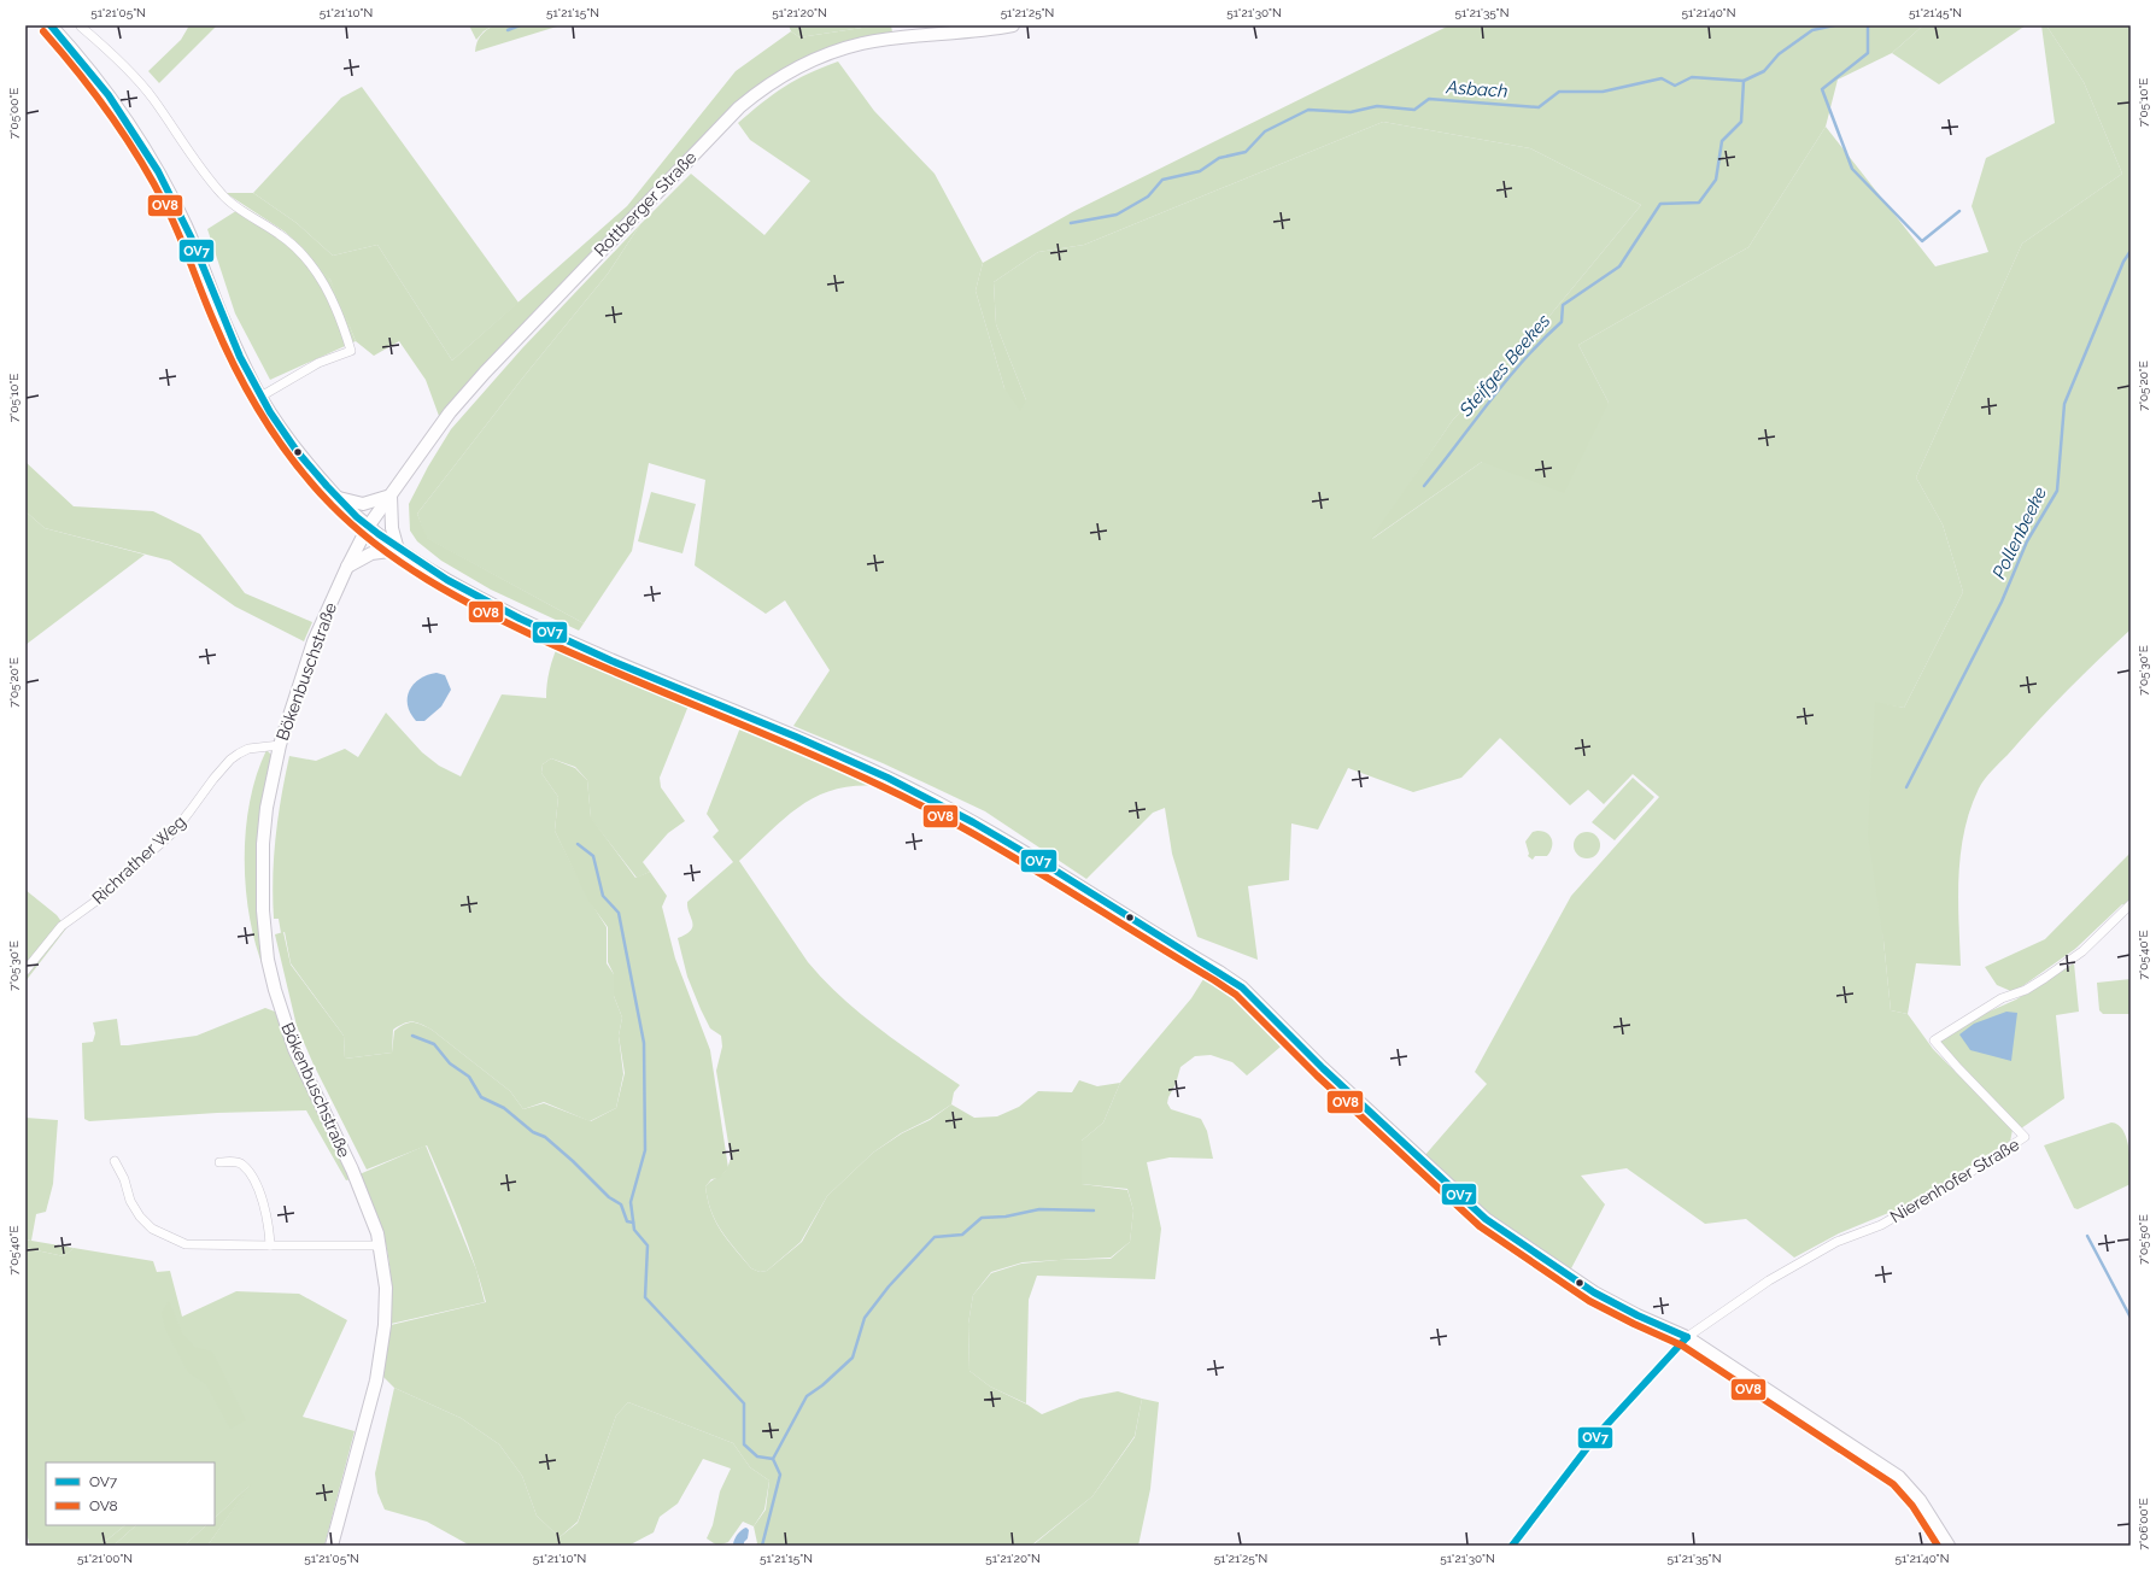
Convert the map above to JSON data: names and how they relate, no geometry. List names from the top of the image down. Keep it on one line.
{"streets":{"main road":["Rottberger Straße","Bökenbuschstraße"],"street":["Richrather Weg","Nierenhofer Straße"]},"crossings":[["Rottberger Straße","Bökenbuschstraße"],["Bökenbuschstraße","Richrather Weg"]],"water":["Asbach","Steifges Beekes","Pollenbeeke"],"lines":["transit line OV7","transit line OV8"],"legend":["OV7","OV8"],"coordinates":["51°21'05\"N","51°21'10\"N","51°21'15\"N","51°21'20\"N","51°21'25\"N","51°21'30\"N","51°21'35\"N","51°21'40\"N","51°21'45\"N","7°05'10\"E","7°05'00\"E","7°05'20\"E","7°05'30\"E","7°05'40\"E","7°05'50\"E","7°06'00\"E","51°21'00\"N"]}
